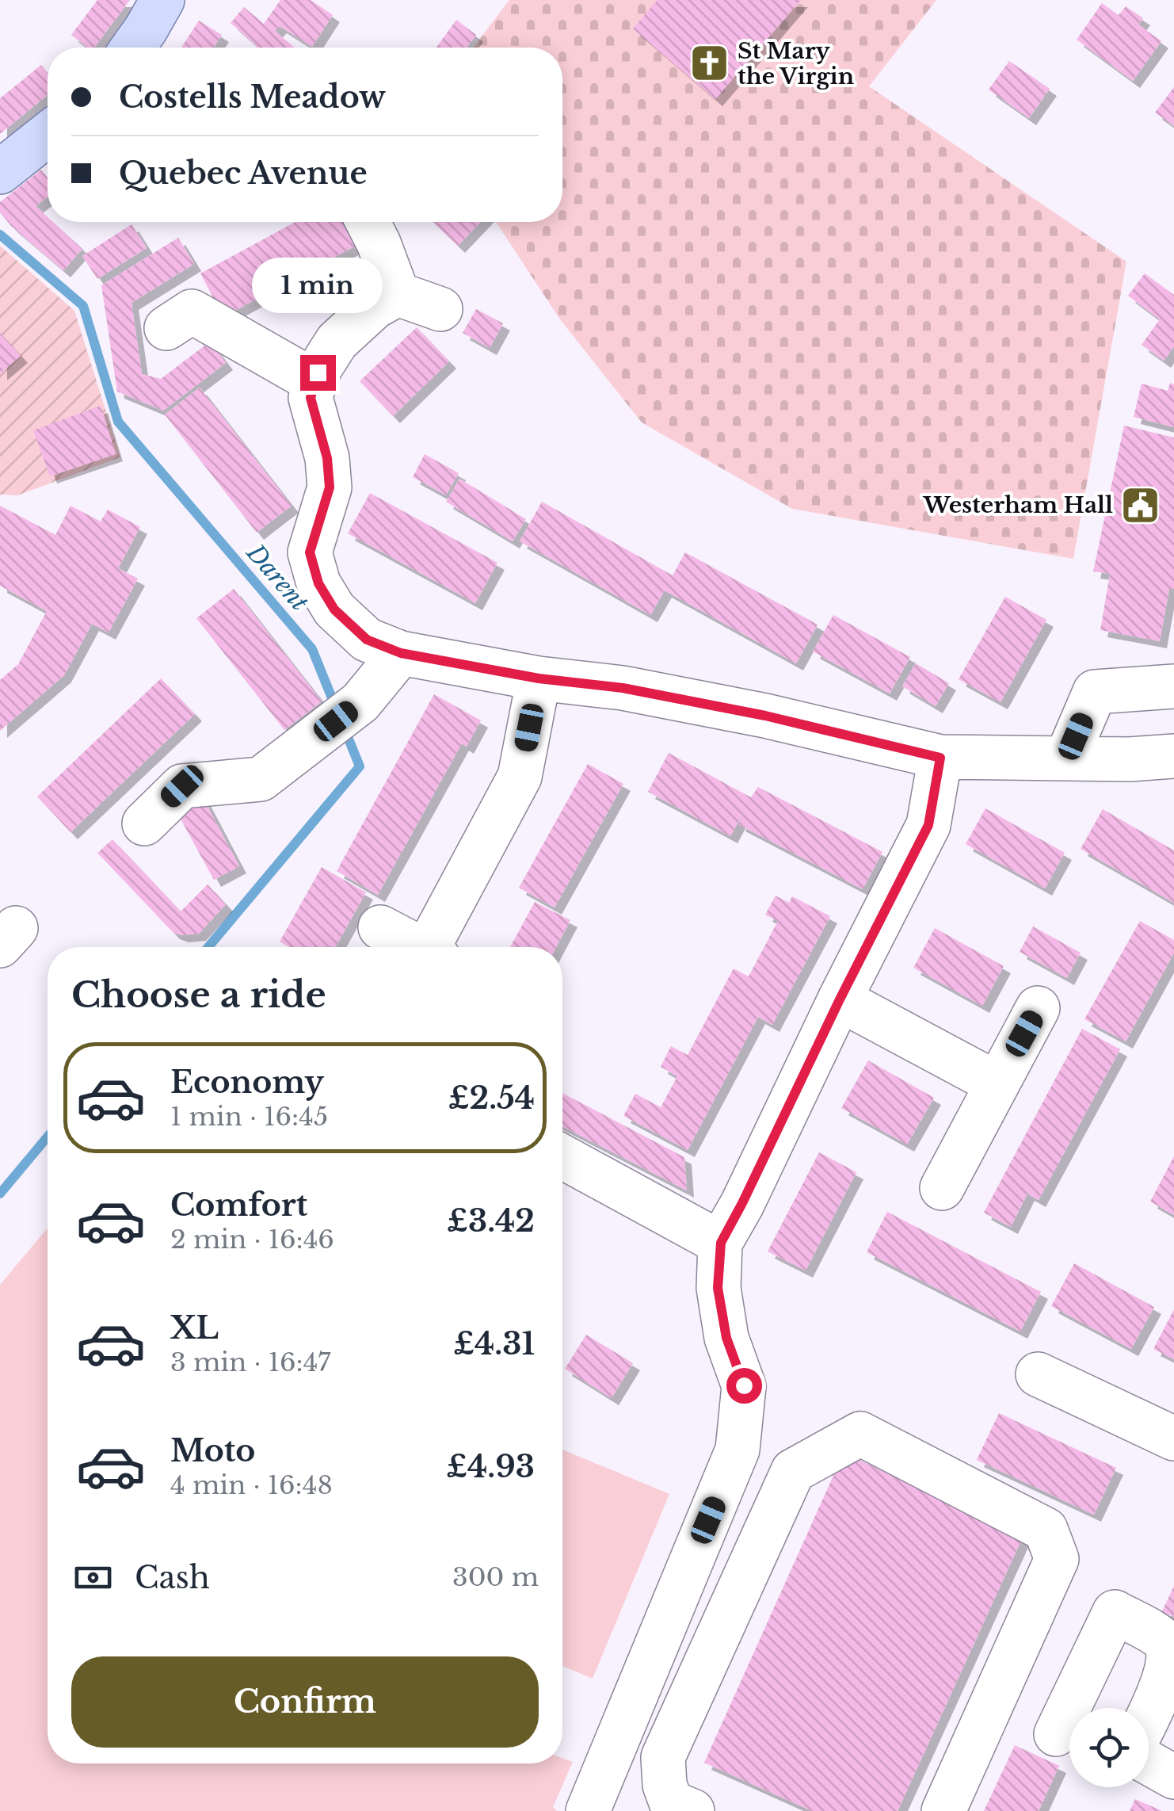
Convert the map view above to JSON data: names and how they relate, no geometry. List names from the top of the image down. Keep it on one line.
{"water":["Darent"],"places":{"church":["St Mary the Virgin"],"public building":["Westerham Hall"]},"page":{"banner":["Costells Meadow","Quebec Avenue"],"bubble":"1 min","heading":"Choose a ride","list":[{"name":"Economy","note":"1 min · 16:45","value":"£2.54"},{"name":"Comfort","note":"2 min · 16:46","value":"£3.42"},{"name":"XL","note":"3 min · 16:47","value":"£4.31"},{"name":"Moto","note":"4 min · 16:48","value":"£4.93"}],"pay":["Cash","300 m"],"buttons":"Confirm"}}
